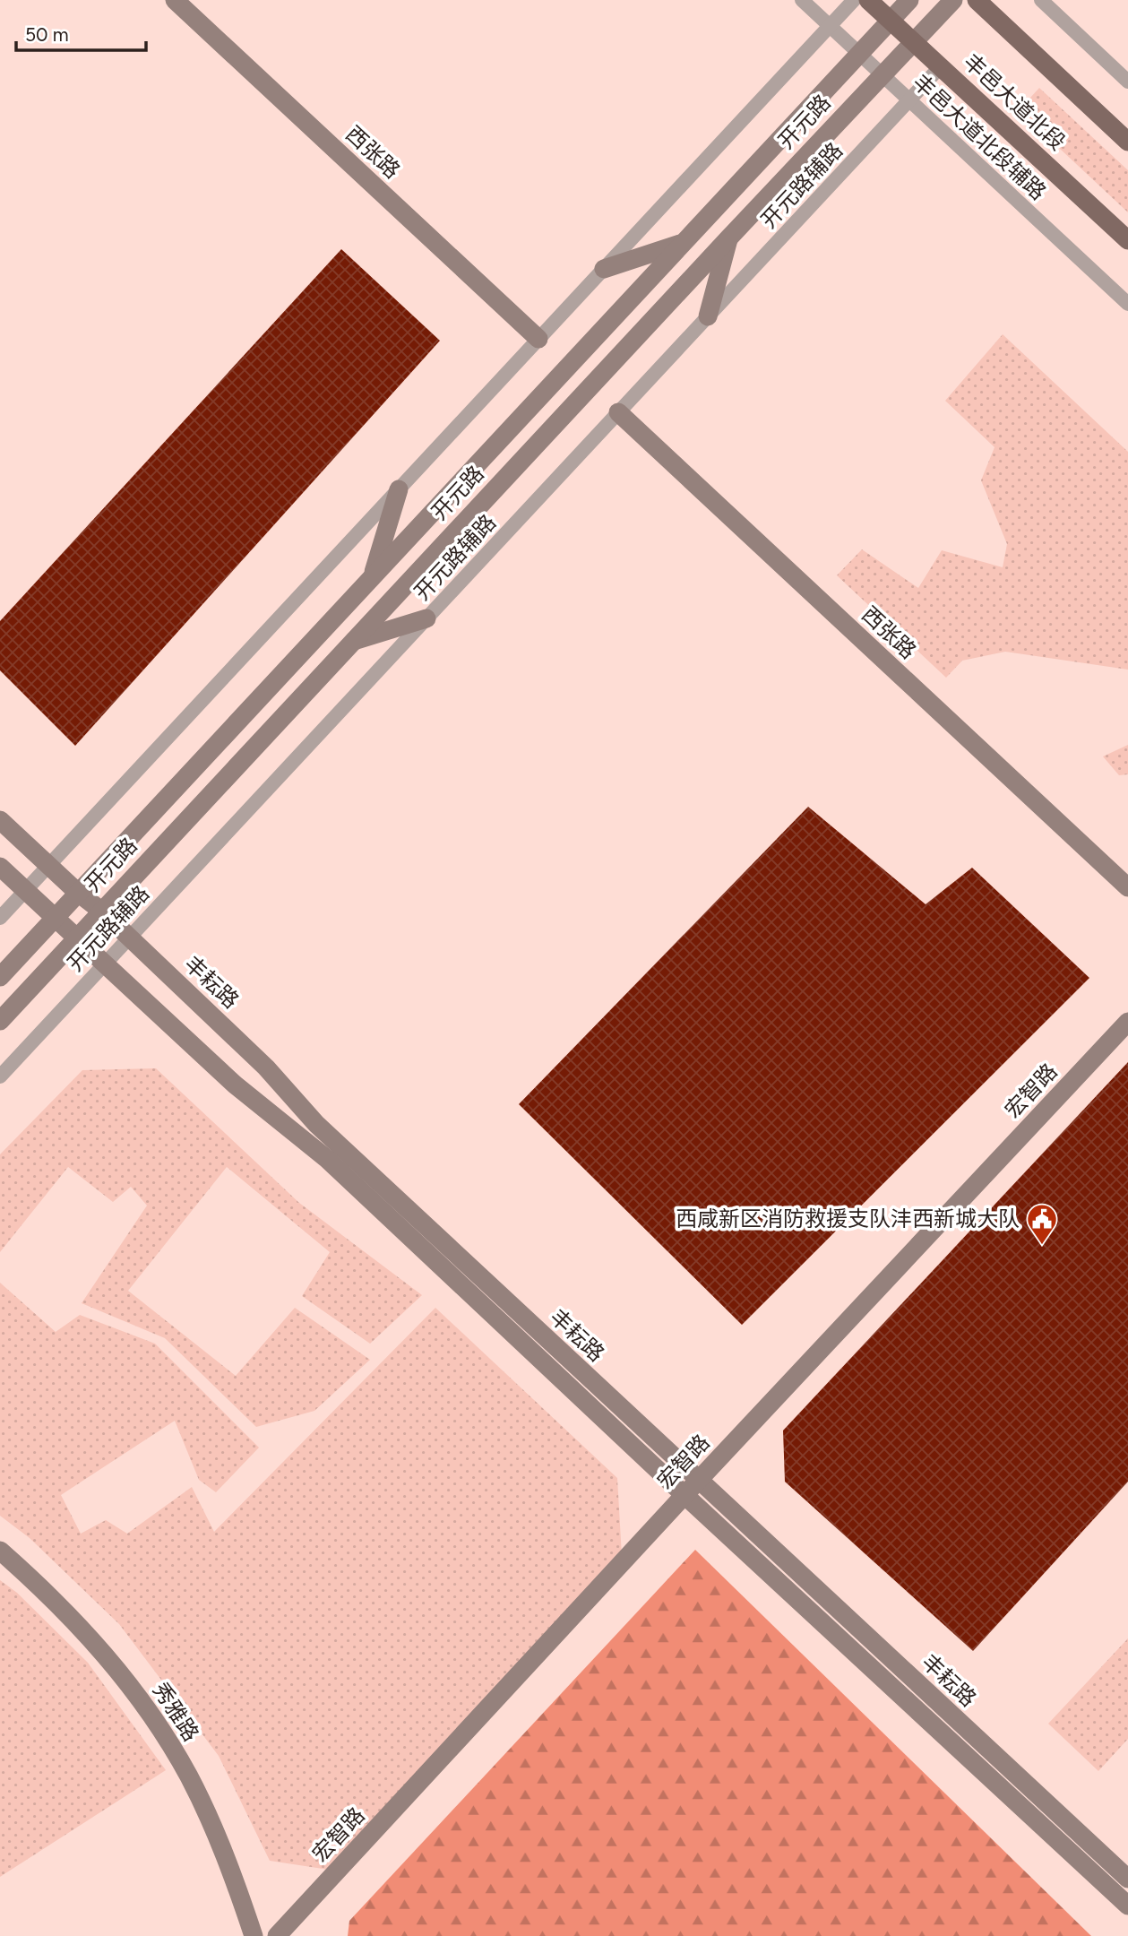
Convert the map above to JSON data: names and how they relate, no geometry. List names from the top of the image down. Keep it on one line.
{"streets":{"main road":["丰邑大道北段"],"street":["开元路","丰邑大道北段辅路","西张路","开元路辅路","丰耘路","宏智路","秀雅路"]},"crossings":[["丰邑大道北段","开元路"],["丰邑大道北段","开元路辅路"],["开元路","丰邑大道北段辅路"],["开元路","丰耘路"],["丰邑大道北段辅路","开元路辅路"],["西张路","开元路辅路"],["开元路辅路","丰耘路"],["丰耘路","宏智路"]],"places":{"public building":["西咸新区消防救援支队沣西新城大队"]},"scale_bar":"50 m"}
